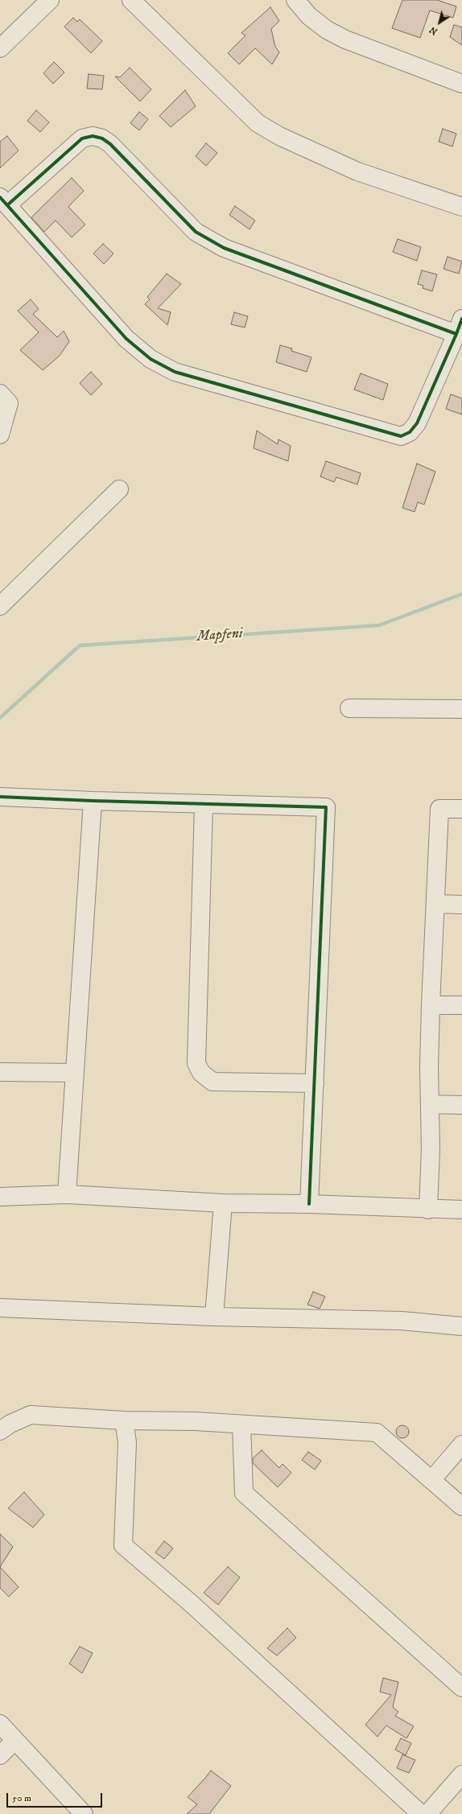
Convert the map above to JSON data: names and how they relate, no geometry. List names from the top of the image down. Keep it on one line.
{"water":["Mapfeni"],"scale_bar":"50 m","north":"bottom left"}
